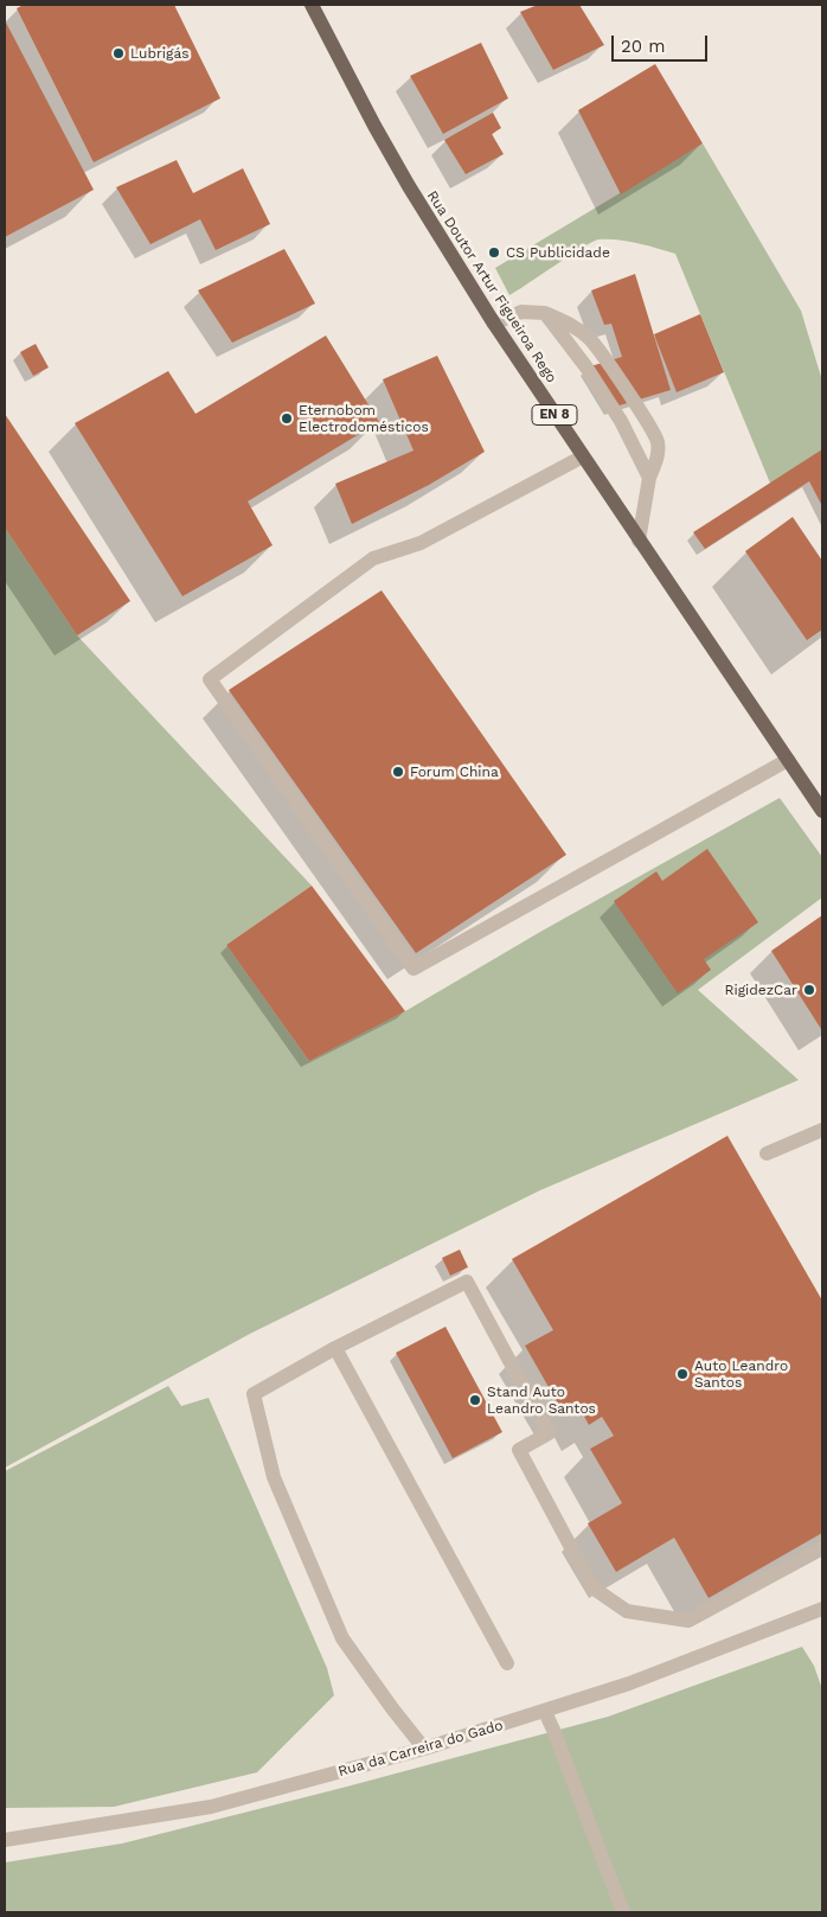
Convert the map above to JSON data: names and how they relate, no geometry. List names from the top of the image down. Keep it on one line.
{"streets":{"main road":["Rua Doutor Artur Figueiroa Rego","EN 8"],"street":["Rua da Carreira do Gado"]},"places":["Lubrigás","CS Publicidade","Eternobom Electrodomésticos","Forum China","RigidezCar","Auto Leandro Santos","Stand Auto Leandro Santos"],"scale_bar":"20 m"}
